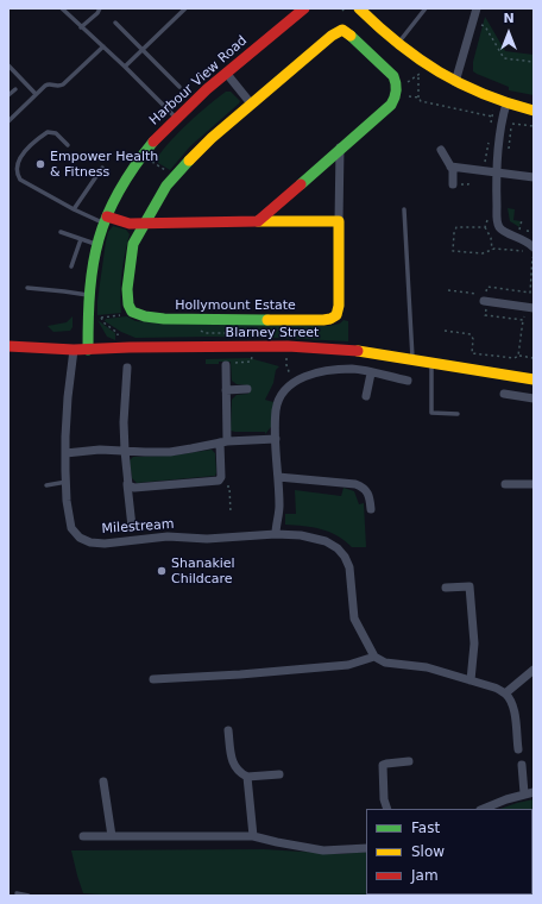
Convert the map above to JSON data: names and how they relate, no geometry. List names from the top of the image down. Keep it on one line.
{"streets":{"street":["Harbour View Road","Hollymount Estate","Blarney Street","Milestream"]},"crossings":[["Harbour View Road","Blarney Street"],["Blarney Street","Milestream"]],"places":["Empower Health & Fitness","Shanakiel Childcare"],"legend":["Fast","Slow","Jam"],"north":"top"}
